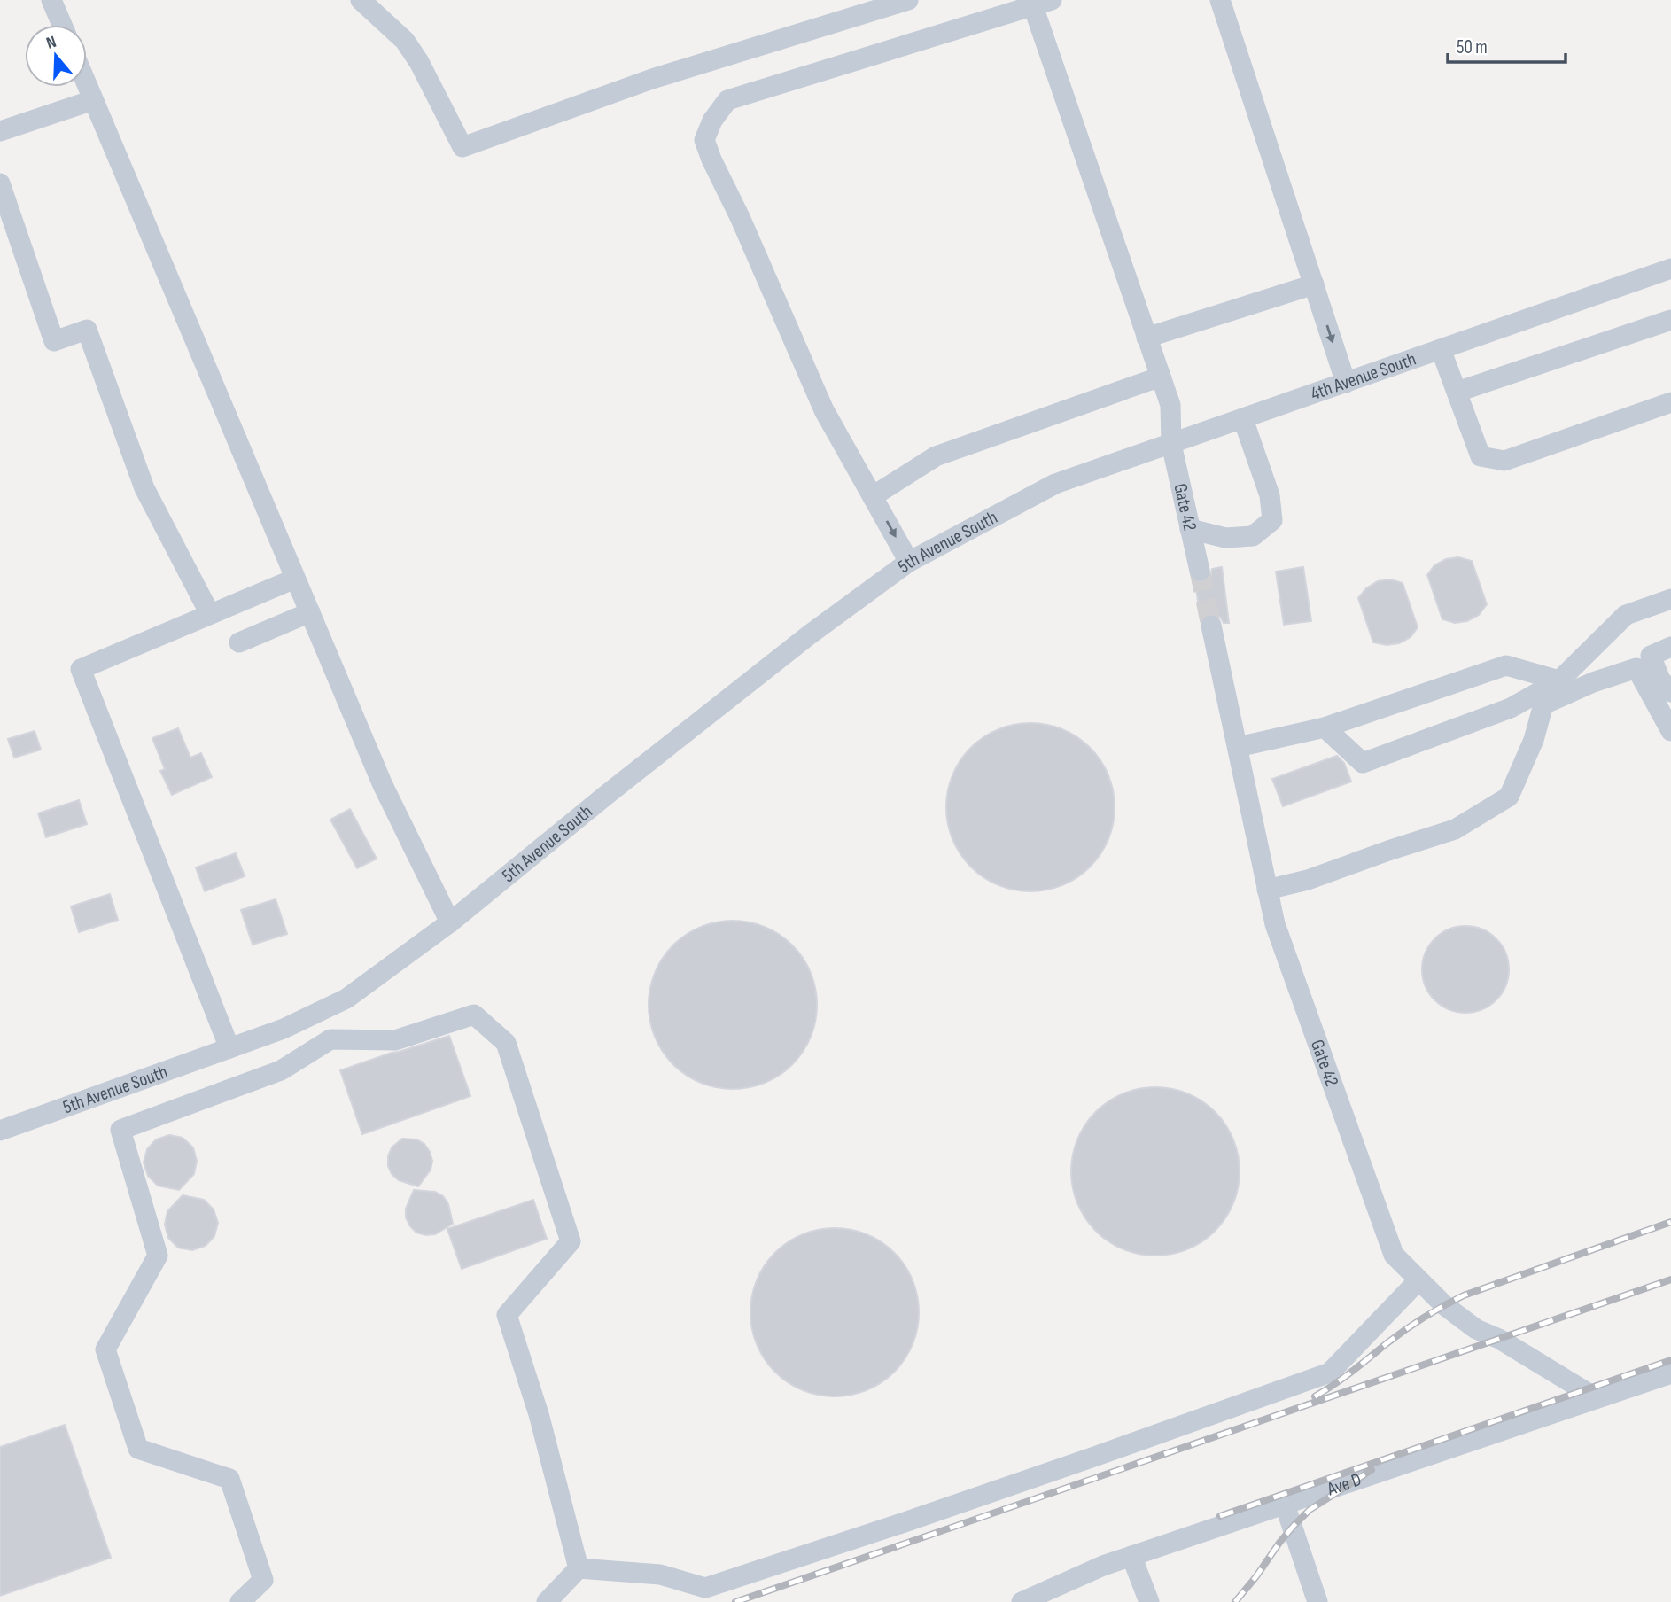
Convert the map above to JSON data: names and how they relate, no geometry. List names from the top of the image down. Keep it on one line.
{"streets":{"street":["4th Avenue South","Gate 42","5th Avenue South","Ave D"]},"crossings":[["4th Avenue South","Gate 42"],["4th Avenue South","5th Avenue South"],["Gate 42","Ave D"]],"scale_bar":"50 m","north":"top"}
